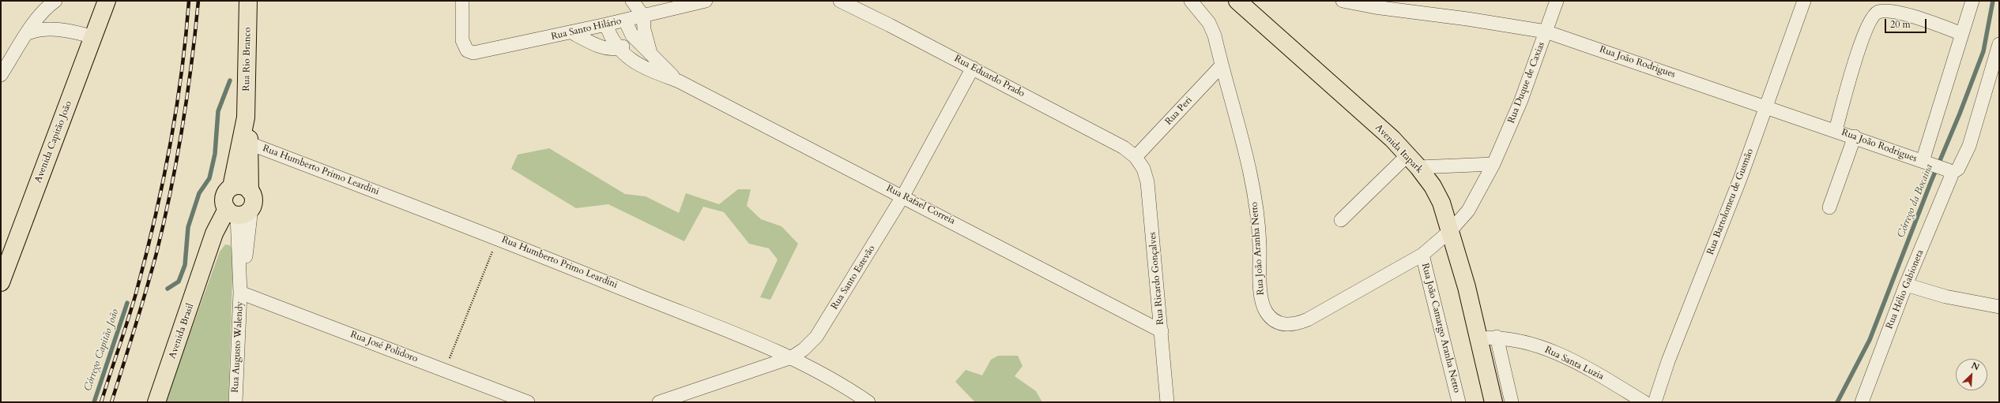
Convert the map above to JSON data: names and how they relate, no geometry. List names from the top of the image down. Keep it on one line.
{"streets":{"main road":["Rua Rio Branco","Avenida Capitão João","Avenida Itapark","Avenida Brasil"],"street":["Rua Santo Hilário","Rua João Rodrigues","Rua Eduardo Prado","Rua Duque de Caxias","Rua Peri","Rua Humberto Primo Leardini","Rua Bartolomeu de Gusmão","Rua Rafael Correia","Rua João Aranha Netto","Rua Santo Estevão","Rua Ricardo Gonçalves","Rua Hélio Gabioneta","Rua João Camargo Aranha Netto","Rua Augusto Walendy","Rua José Polidoro","Rua Santa Luzia"]},"crossings":[["Rua Santo Hilário","Rua Rafael Correia"],["Rua Rio Branco","Rua Humberto Primo Leardini"],["Rua Rio Branco","Avenida Brasil"],["Rua Rio Branco","Rua Augusto Walendy"],["Rua João Rodrigues","Rua Duque de Caxias"],["Rua João Rodrigues","Rua Bartolomeu de Gusmão"],["Rua João Rodrigues","Rua Hélio Gabioneta"],["Rua Eduardo Prado","Rua Peri"],["Rua Eduardo Prado","Rua Santo Estevão"],["Rua Eduardo Prado","Rua Ricardo Gonçalves"],["Rua Duque de Caxias","Avenida Itapark"],["Rua Duque de Caxias","Rua João Aranha Netto"],["Rua Peri","Rua João Aranha Netto"],["Rua Peri","Rua Ricardo Gonçalves"],["Avenida Itapark","Rua João Aranha Netto"],["Avenida Itapark","Rua Santa Luzia"],["Rua Humberto Primo Leardini","Rua Santo Estevão"],["Rua Rafael Correia","Rua Santo Estevão"],["Rua Rafael Correia","Rua Ricardo Gonçalves"],["Rua João Aranha Netto","Rua João Camargo Aranha Netto"],["Avenida Brasil","Rua Augusto Walendy"],["Rua Augusto Walendy","Rua José Polidoro"]],"water":["Córrego da Bocaina","Córrego Capitão João"],"scale_bar":"20 m","north":"top right"}
